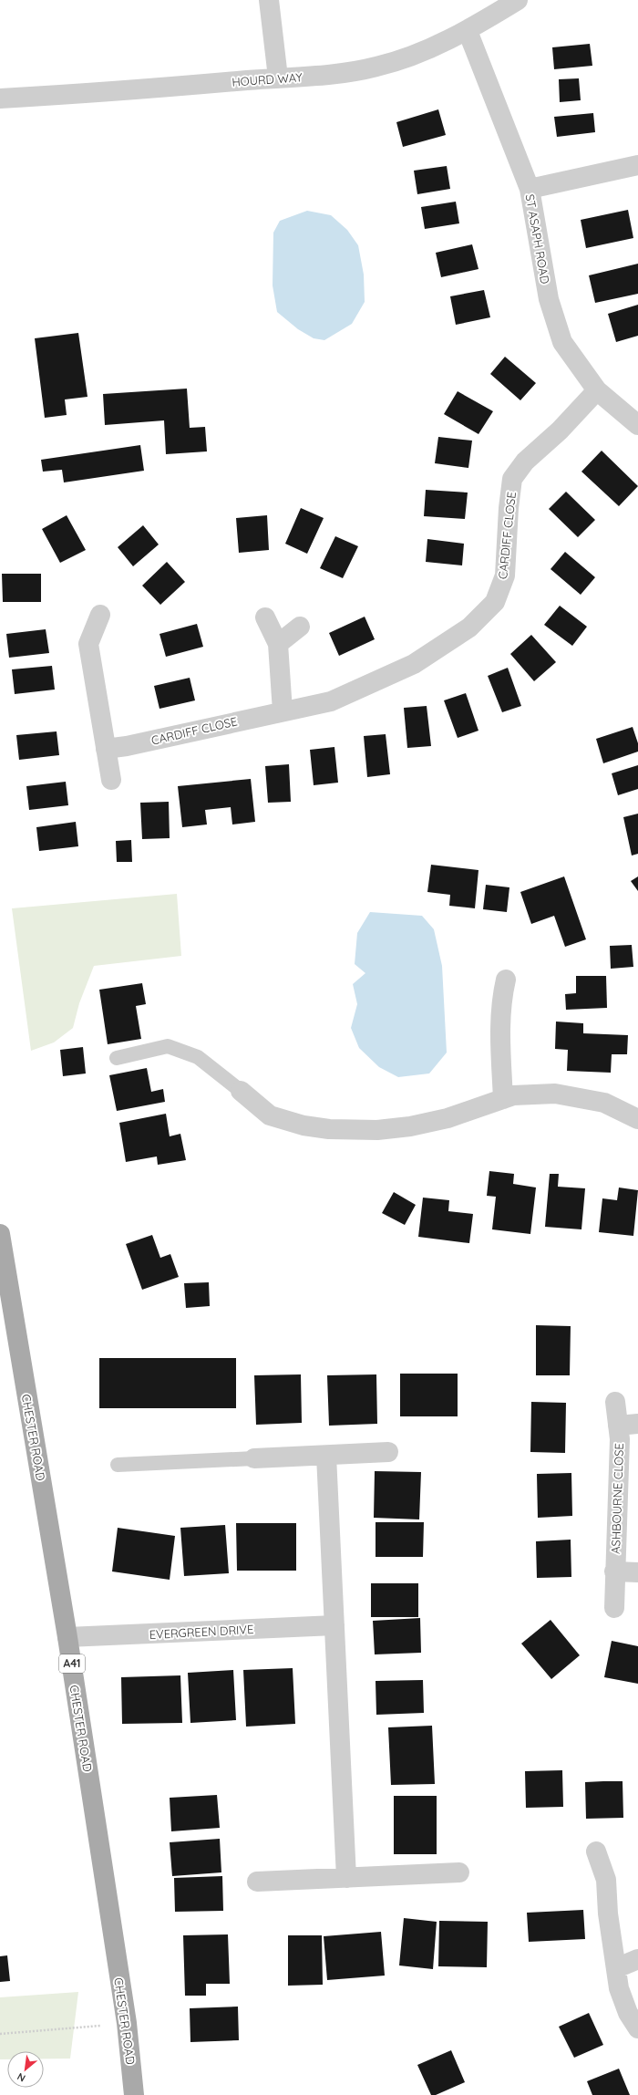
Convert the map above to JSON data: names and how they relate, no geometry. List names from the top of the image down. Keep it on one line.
{"streets":{"main road":["CHESTER ROAD","A41"],"street":["HOURD WAY","ST ASAPH ROAD","CARDIFF CLOSE","ASHBOURNE CLOSE","EVERGREEN DRIVE"]},"crossings":[["HOURD WAY","ST ASAPH ROAD"],["ST ASAPH ROAD","CARDIFF CLOSE"],["CHESTER ROAD","EVERGREEN DRIVE"]],"north":"bottom left"}
